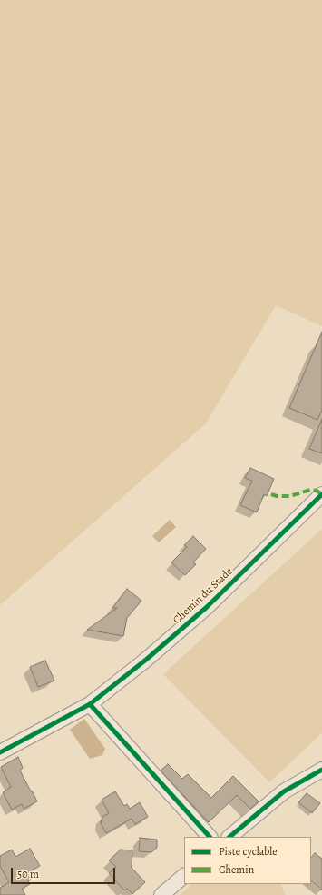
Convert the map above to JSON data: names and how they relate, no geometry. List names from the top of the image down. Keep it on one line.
{"streets":{"street":["Chemin du Stade"]},"legend":["Piste cyclable","Chemin"],"scale_bar":"50 m"}
